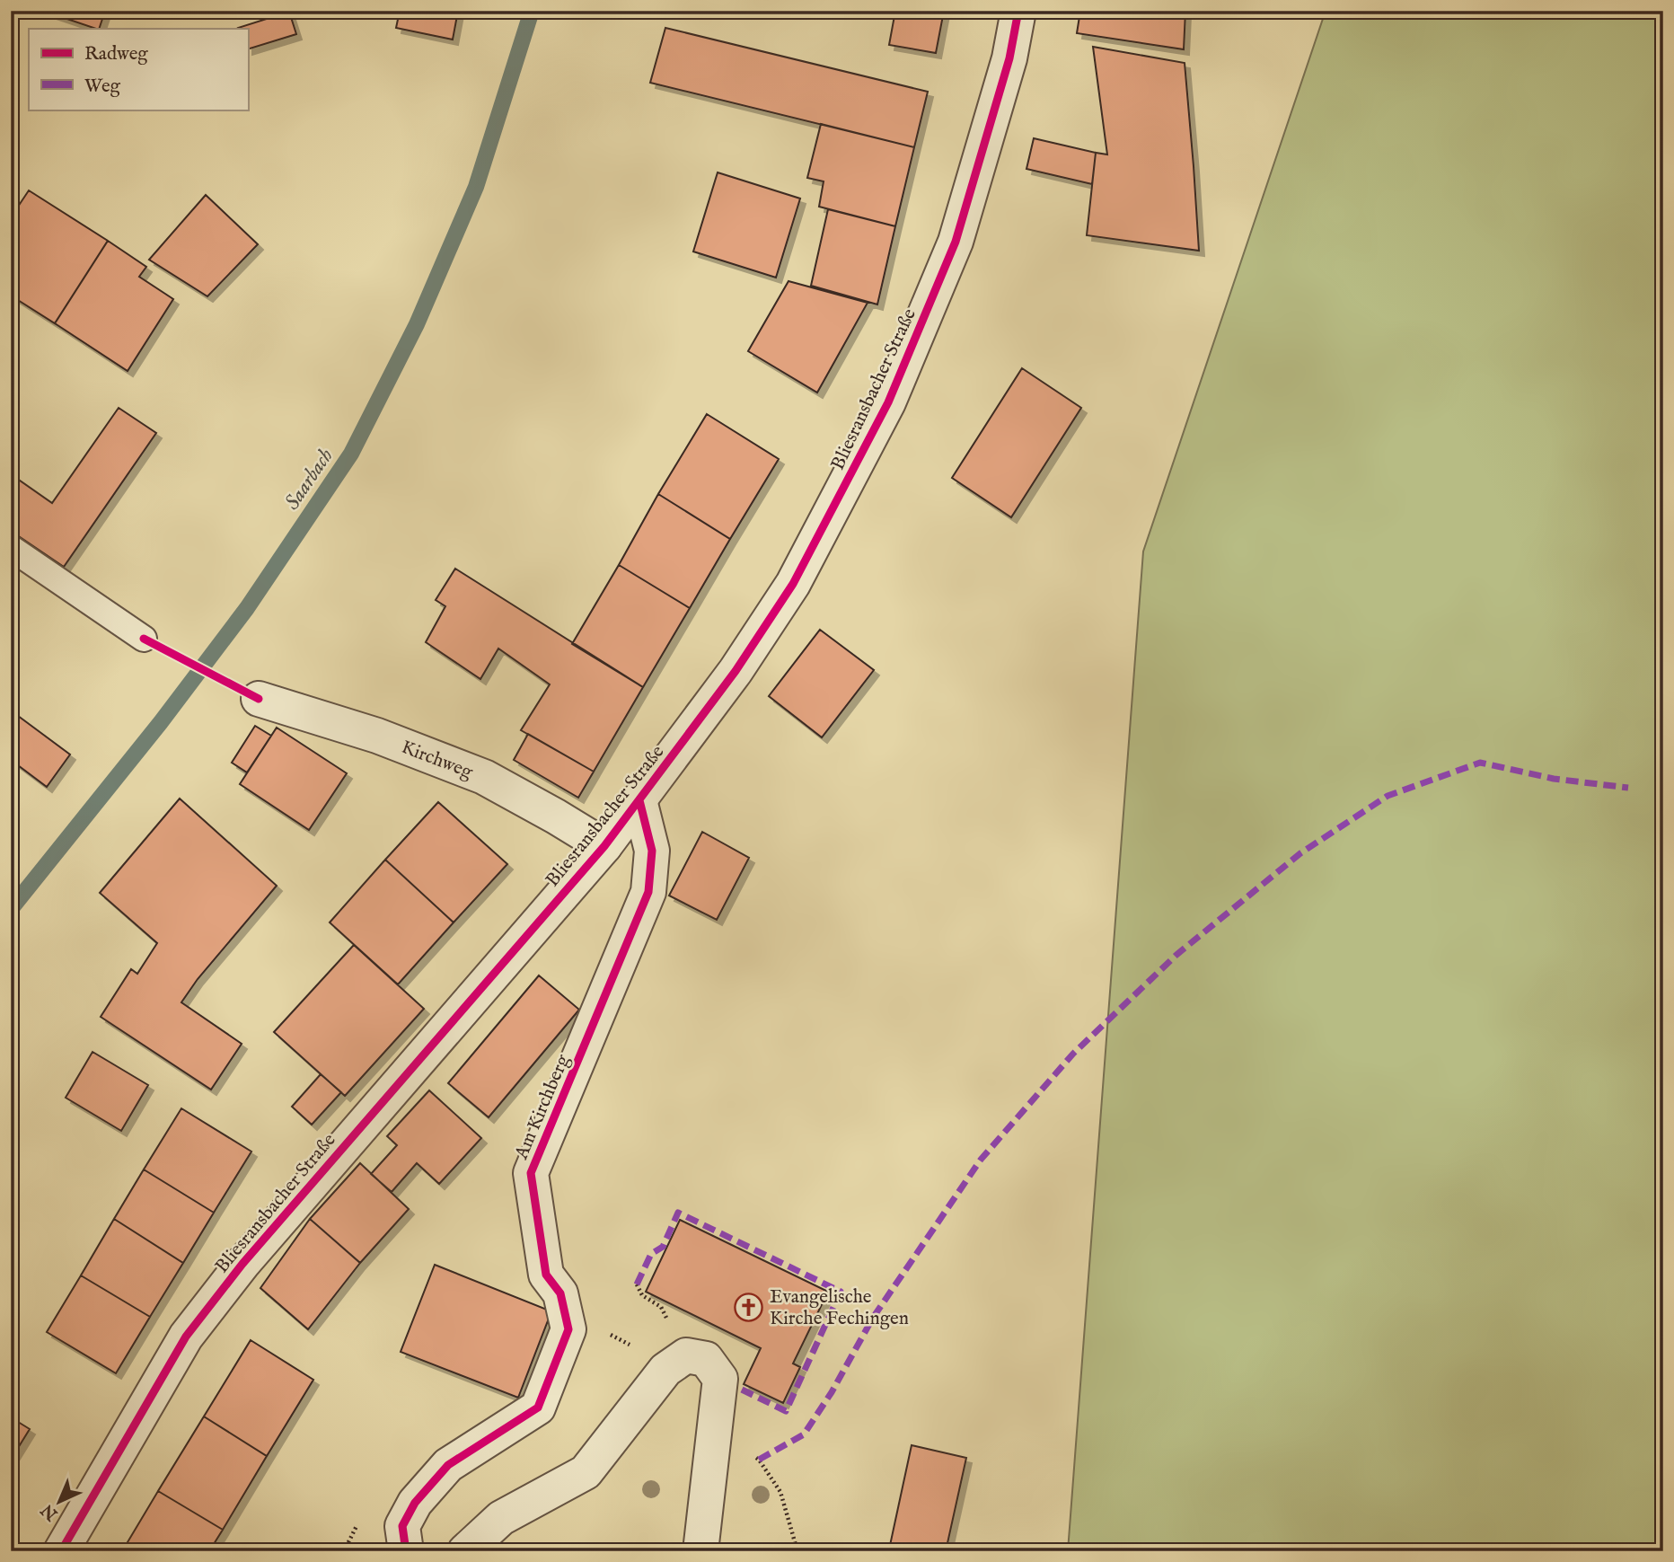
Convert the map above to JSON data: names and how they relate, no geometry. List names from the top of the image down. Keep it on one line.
{"streets":{"street":["Bliesransbacher Straße","Kirchweg","Am Kirchberg"]},"crossings":[["Bliesransbacher Straße","Kirchweg"],["Bliesransbacher Straße","Am Kirchberg"]],"water":["Saarbach"],"places":{"church":["Evangelische Kirche Fechingen"]},"legend":["Radweg","Weg"],"north":"bottom left"}
